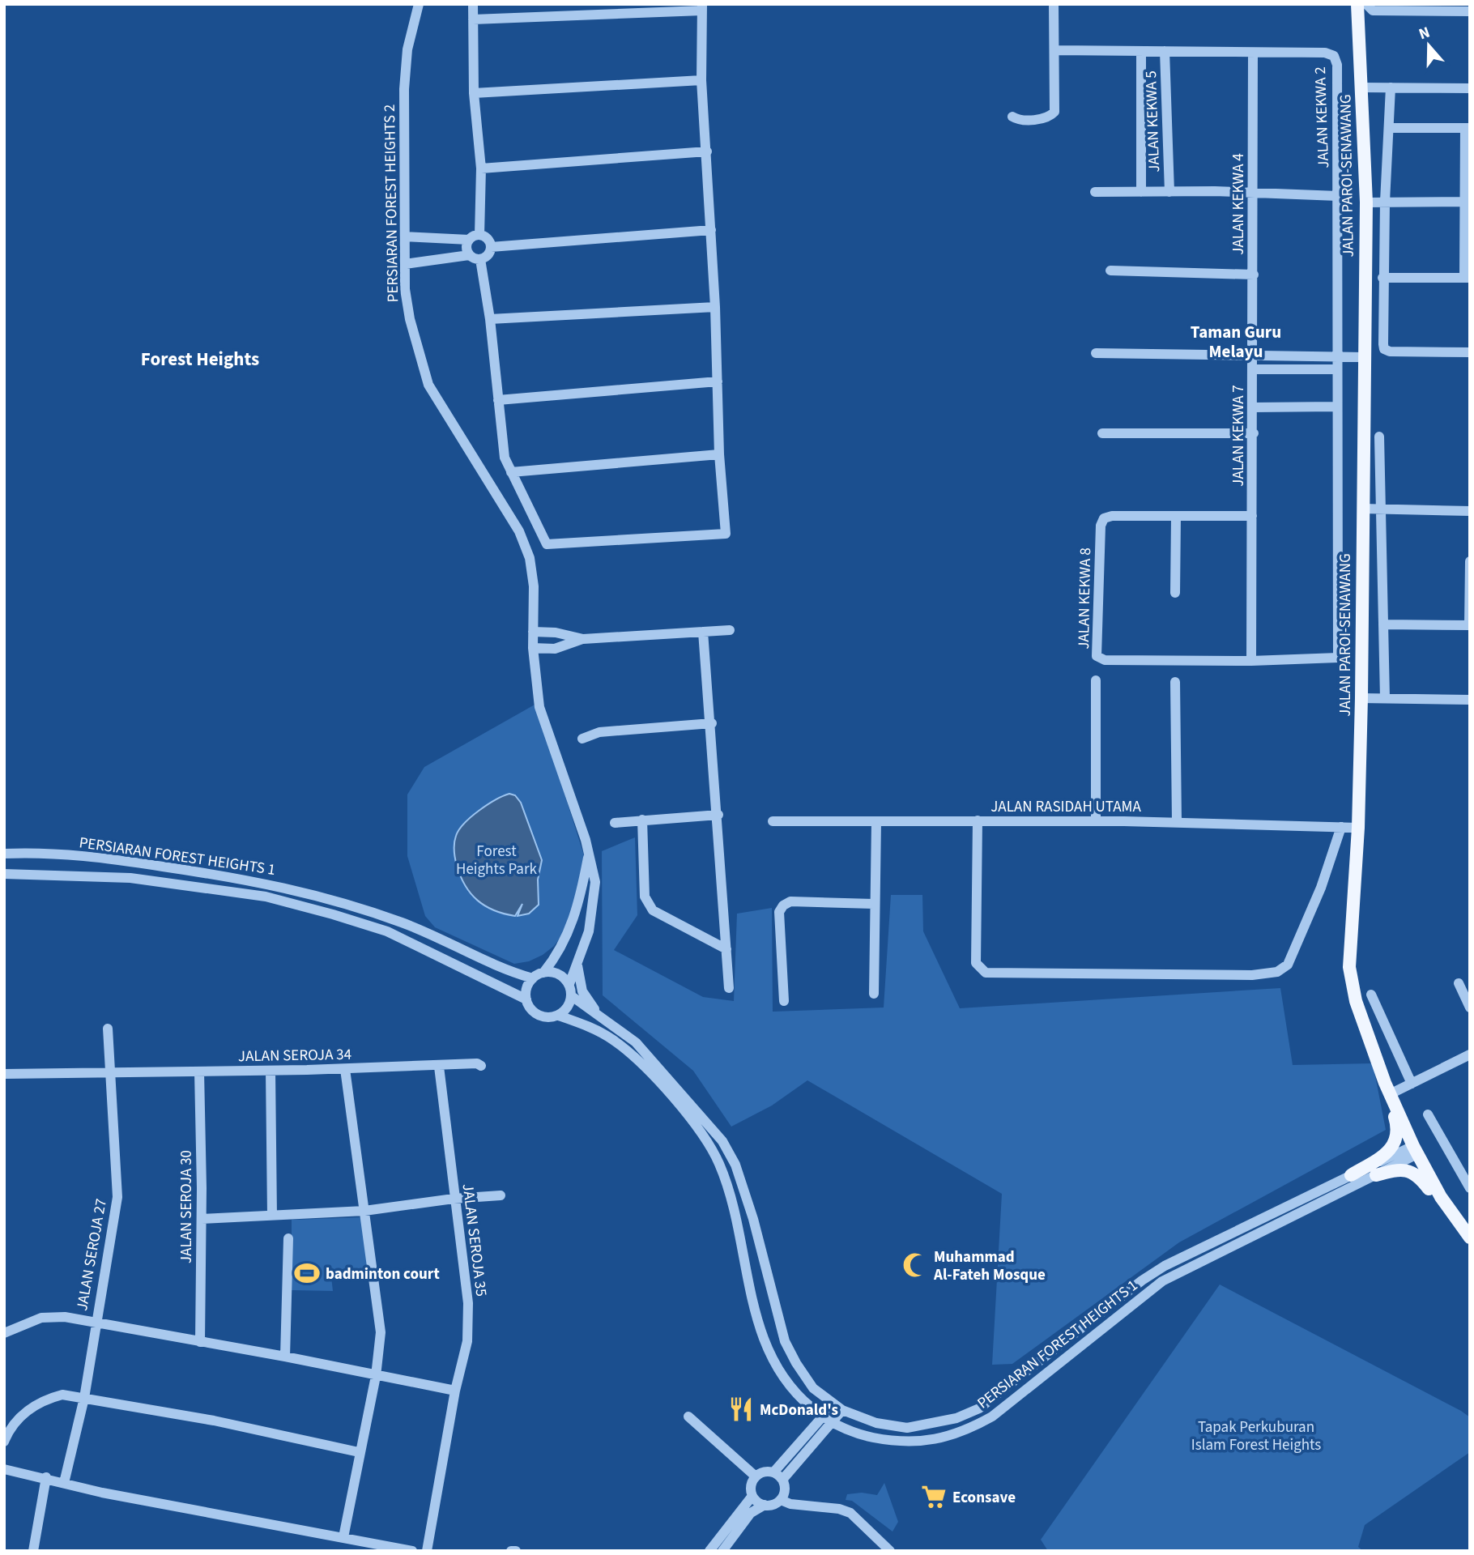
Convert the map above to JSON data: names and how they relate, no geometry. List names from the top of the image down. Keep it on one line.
{"streets":{"main road":["JALAN PAROI-SENAWANG"],"street":["JALAN KEKWA 2","JALAN KEKWA 5","PERSIARAN FOREST HEIGHTS 2","JALAN KEKWA 4","JALAN KEKWA 7","JALAN KEKWA 8","JALAN RASIDAH UTAMA","PERSIARAN FOREST HEIGHTS 1","JALAN SEROJA 34","JALAN SEROJA 30","JALAN SEROJA 35","JALAN SEROJA 27"]},"crossings":[["JALAN KEKWA 2","JALAN KEKWA 5"],["JALAN KEKWA 2","JALAN KEKWA 4"],["JALAN KEKWA 2","JALAN KEKWA 8"],["JALAN PAROI-SENAWANG","JALAN RASIDAH UTAMA"],["JALAN PAROI-SENAWANG","PERSIARAN FOREST HEIGHTS 1"],["PERSIARAN FOREST HEIGHTS 2","PERSIARAN FOREST HEIGHTS 1"],["JALAN KEKWA 4","JALAN KEKWA 7"],["JALAN KEKWA 7","JALAN KEKWA 8"],["JALAN SEROJA 34","JALAN SEROJA 30"],["JALAN SEROJA 34","JALAN SEROJA 35"],["JALAN SEROJA 34","JALAN SEROJA 27"]],"districts":["Taman Guru Melayu","Forest Heights"],"parks":["Forest Heights Park","Tapak Perkuburan Islam Forest Heights"],"places":{"mosque":["Muhammad Al-Fateh Mosque"],"sports":["badminton court"],"restaurant":["McDonald's"],"supermarket":["Econsave"]},"north":"top"}
